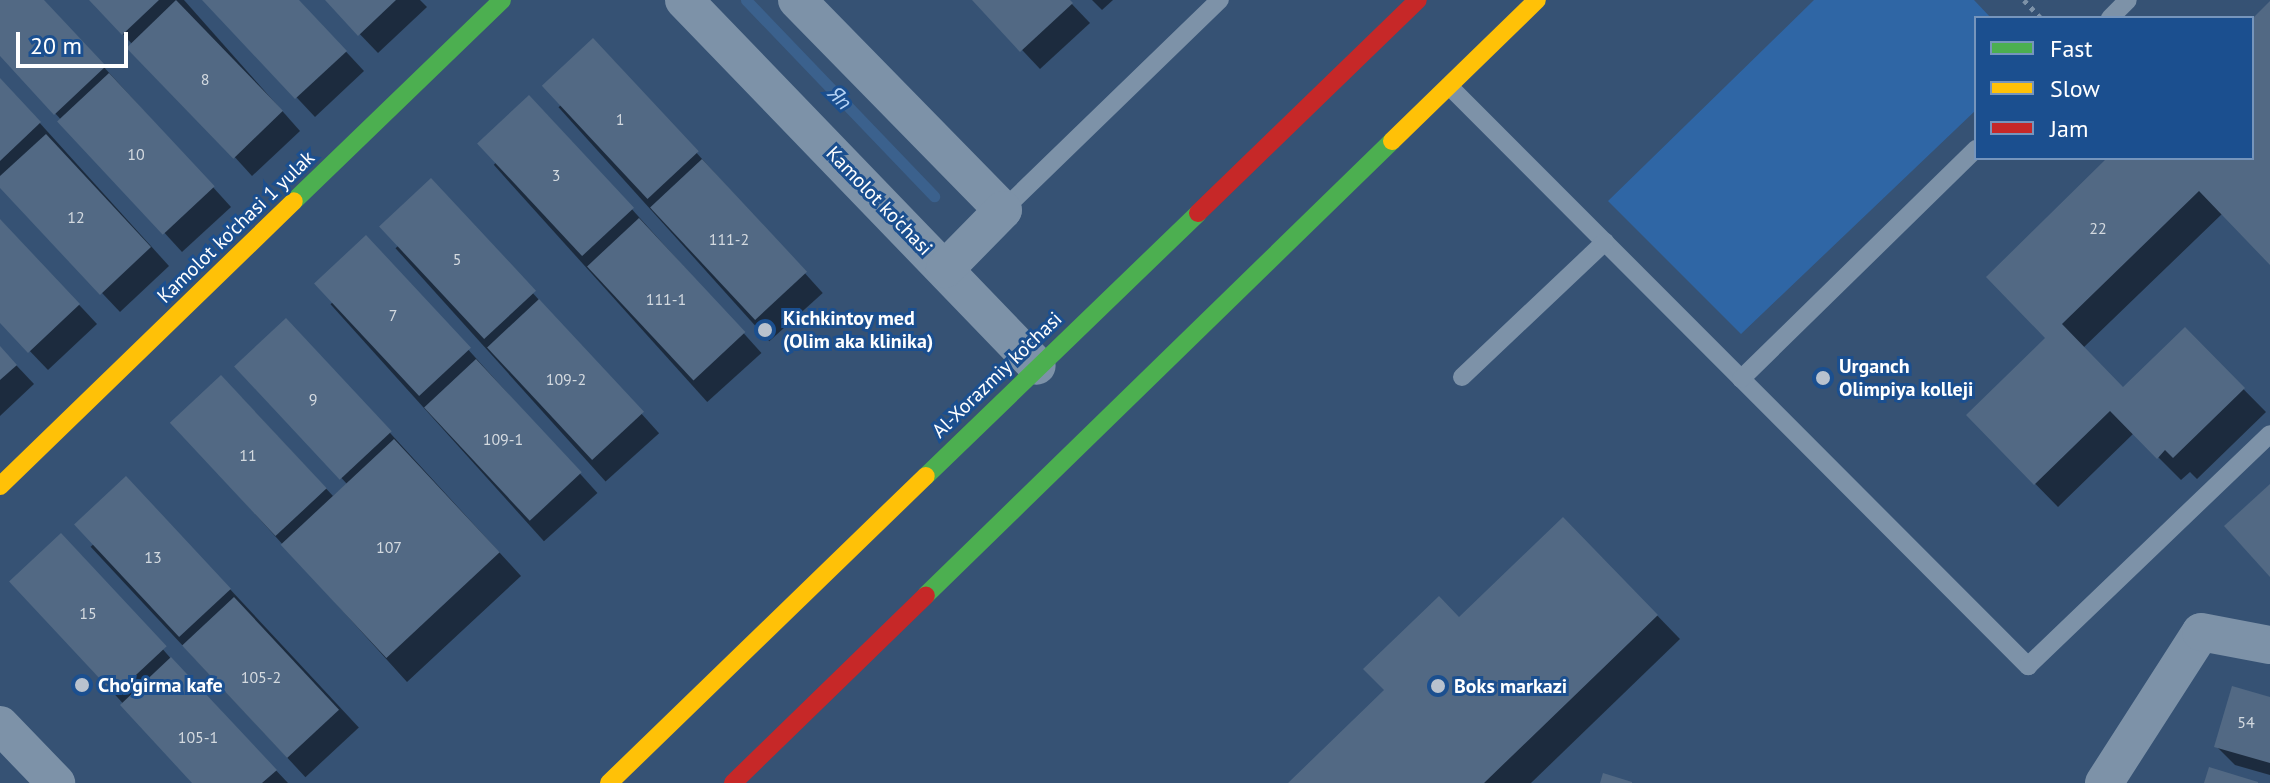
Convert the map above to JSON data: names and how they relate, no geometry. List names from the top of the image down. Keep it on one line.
{"streets":{"main road":["Kamolot ko'chasi 1 yulak","Al-Xorazmiy ko’chasi"],"street":["Kamolot ko'chasi"]},"water":["Яп"],"places":["Kichkintoy med (Olim aka klinika)","Urganch Olimpiya kolleji","Cho'girma kafe","Boks markazi"],"house_numbers":["8","1","10","3","12","22","111-2","5","111-1","7","109-2","9","109-1","11","107","13","15","105-2","54","105-1"],"legend":["Fast","Slow","Jam"],"scale_bar":"20 m"}
